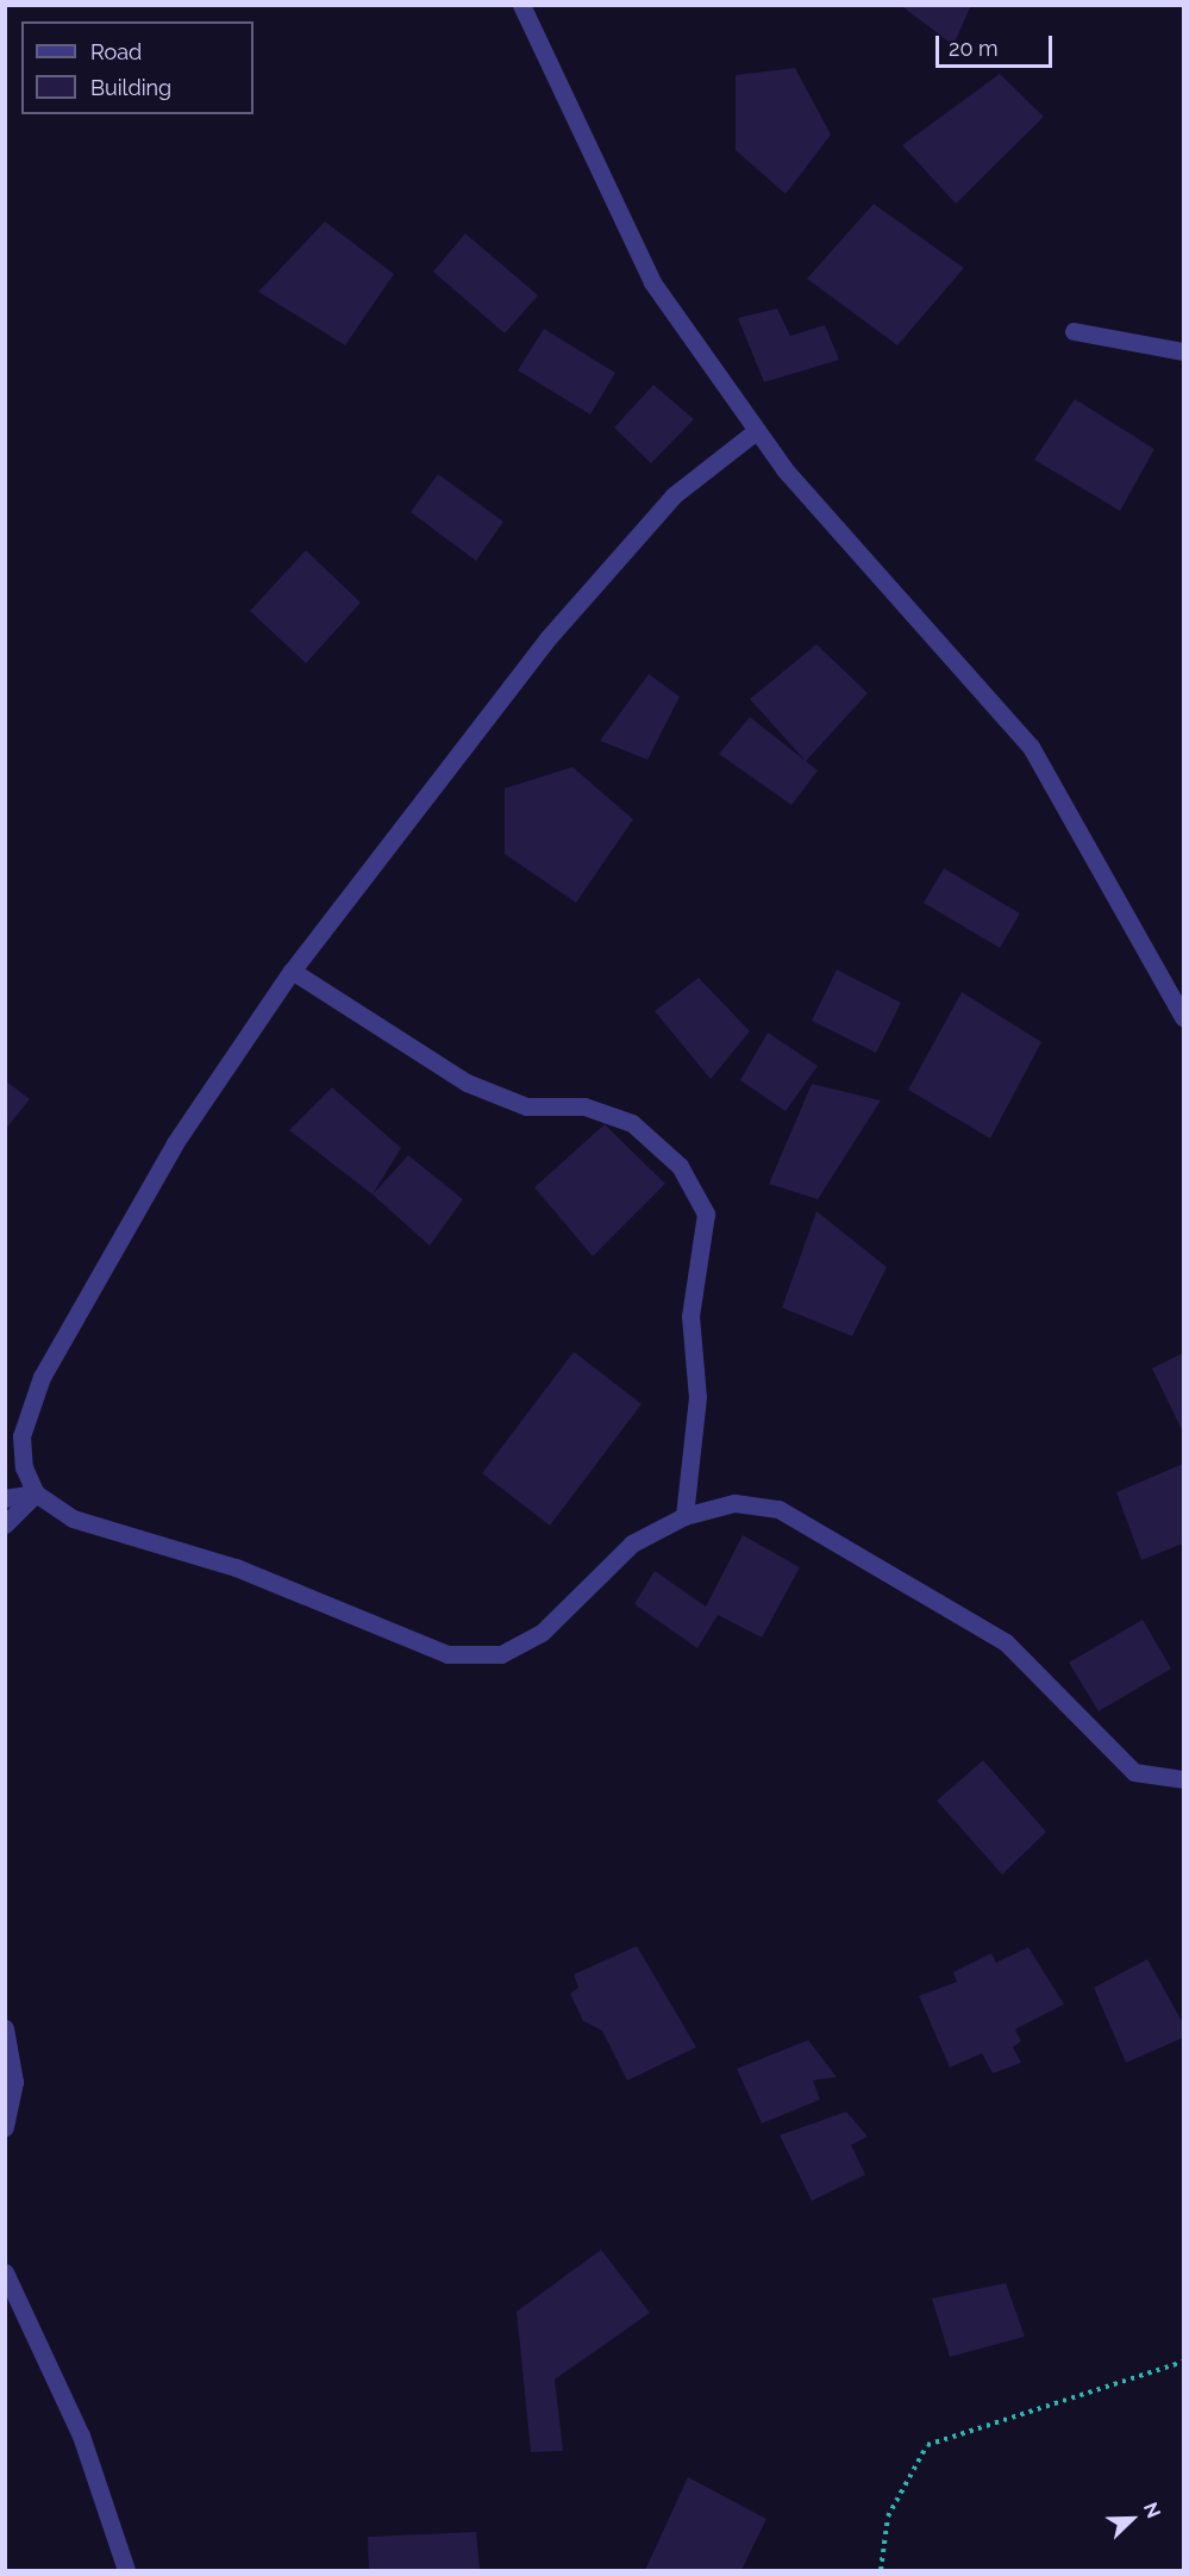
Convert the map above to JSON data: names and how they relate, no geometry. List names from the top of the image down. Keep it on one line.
{"legend":["Road","Building"],"scale_bar":"20 m","north":"top right"}
